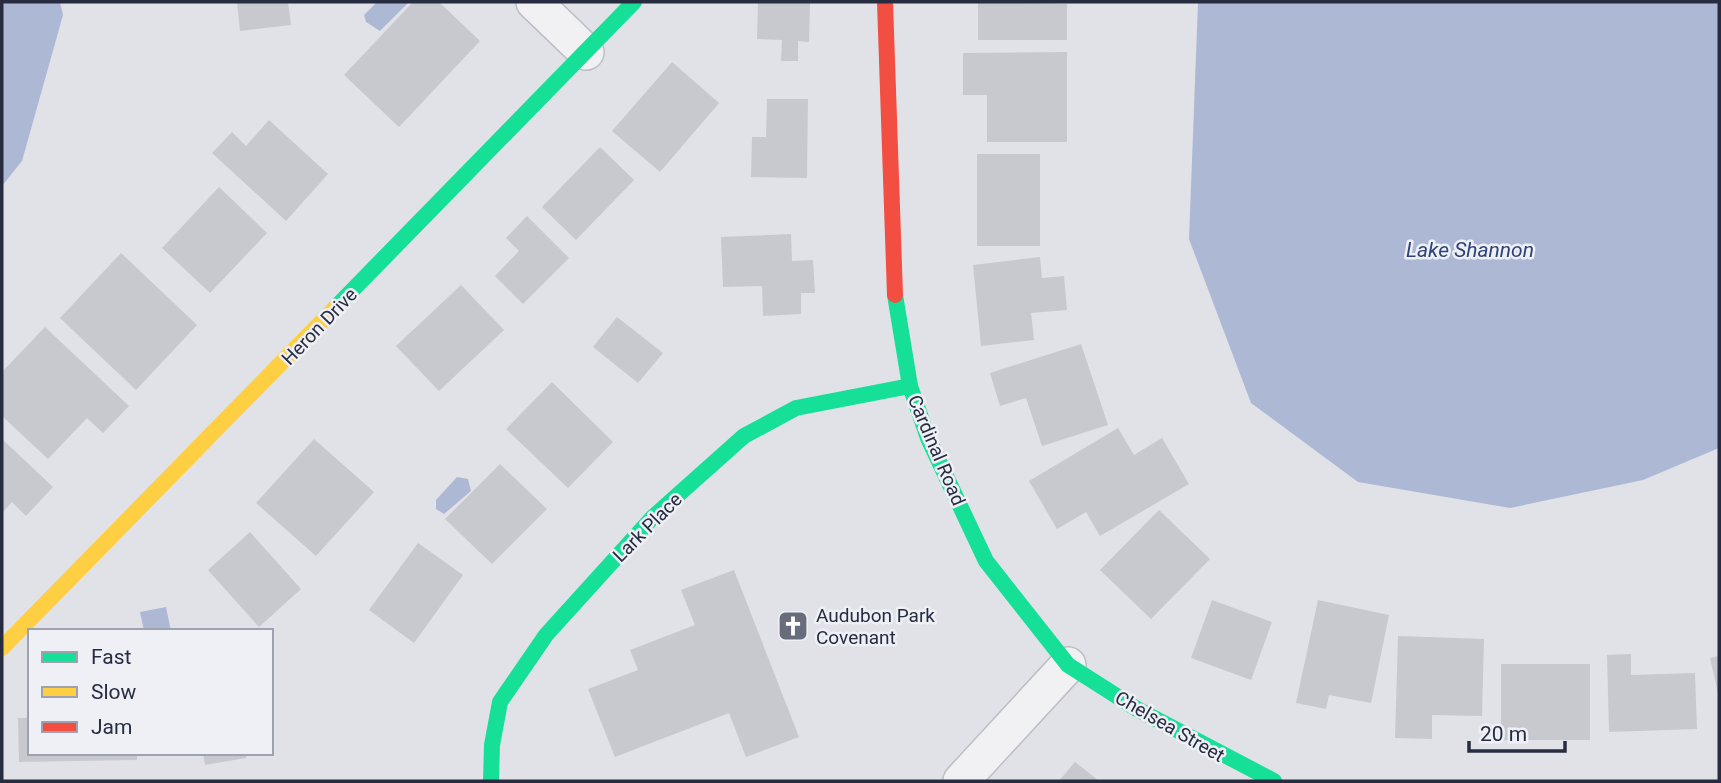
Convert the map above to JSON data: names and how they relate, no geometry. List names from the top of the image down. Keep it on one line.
{"streets":{"street":["Heron Drive","Cardinal Road","Lark Place","Chelsea Street"]},"crossings":[["Cardinal Road","Lark Place"],["Cardinal Road","Chelsea Street"]],"water":["Lake Shannon"],"places":{"church":["Audubon Park Covenant"]},"legend":["Fast","Slow","Jam"],"scale_bar":"20 m"}
